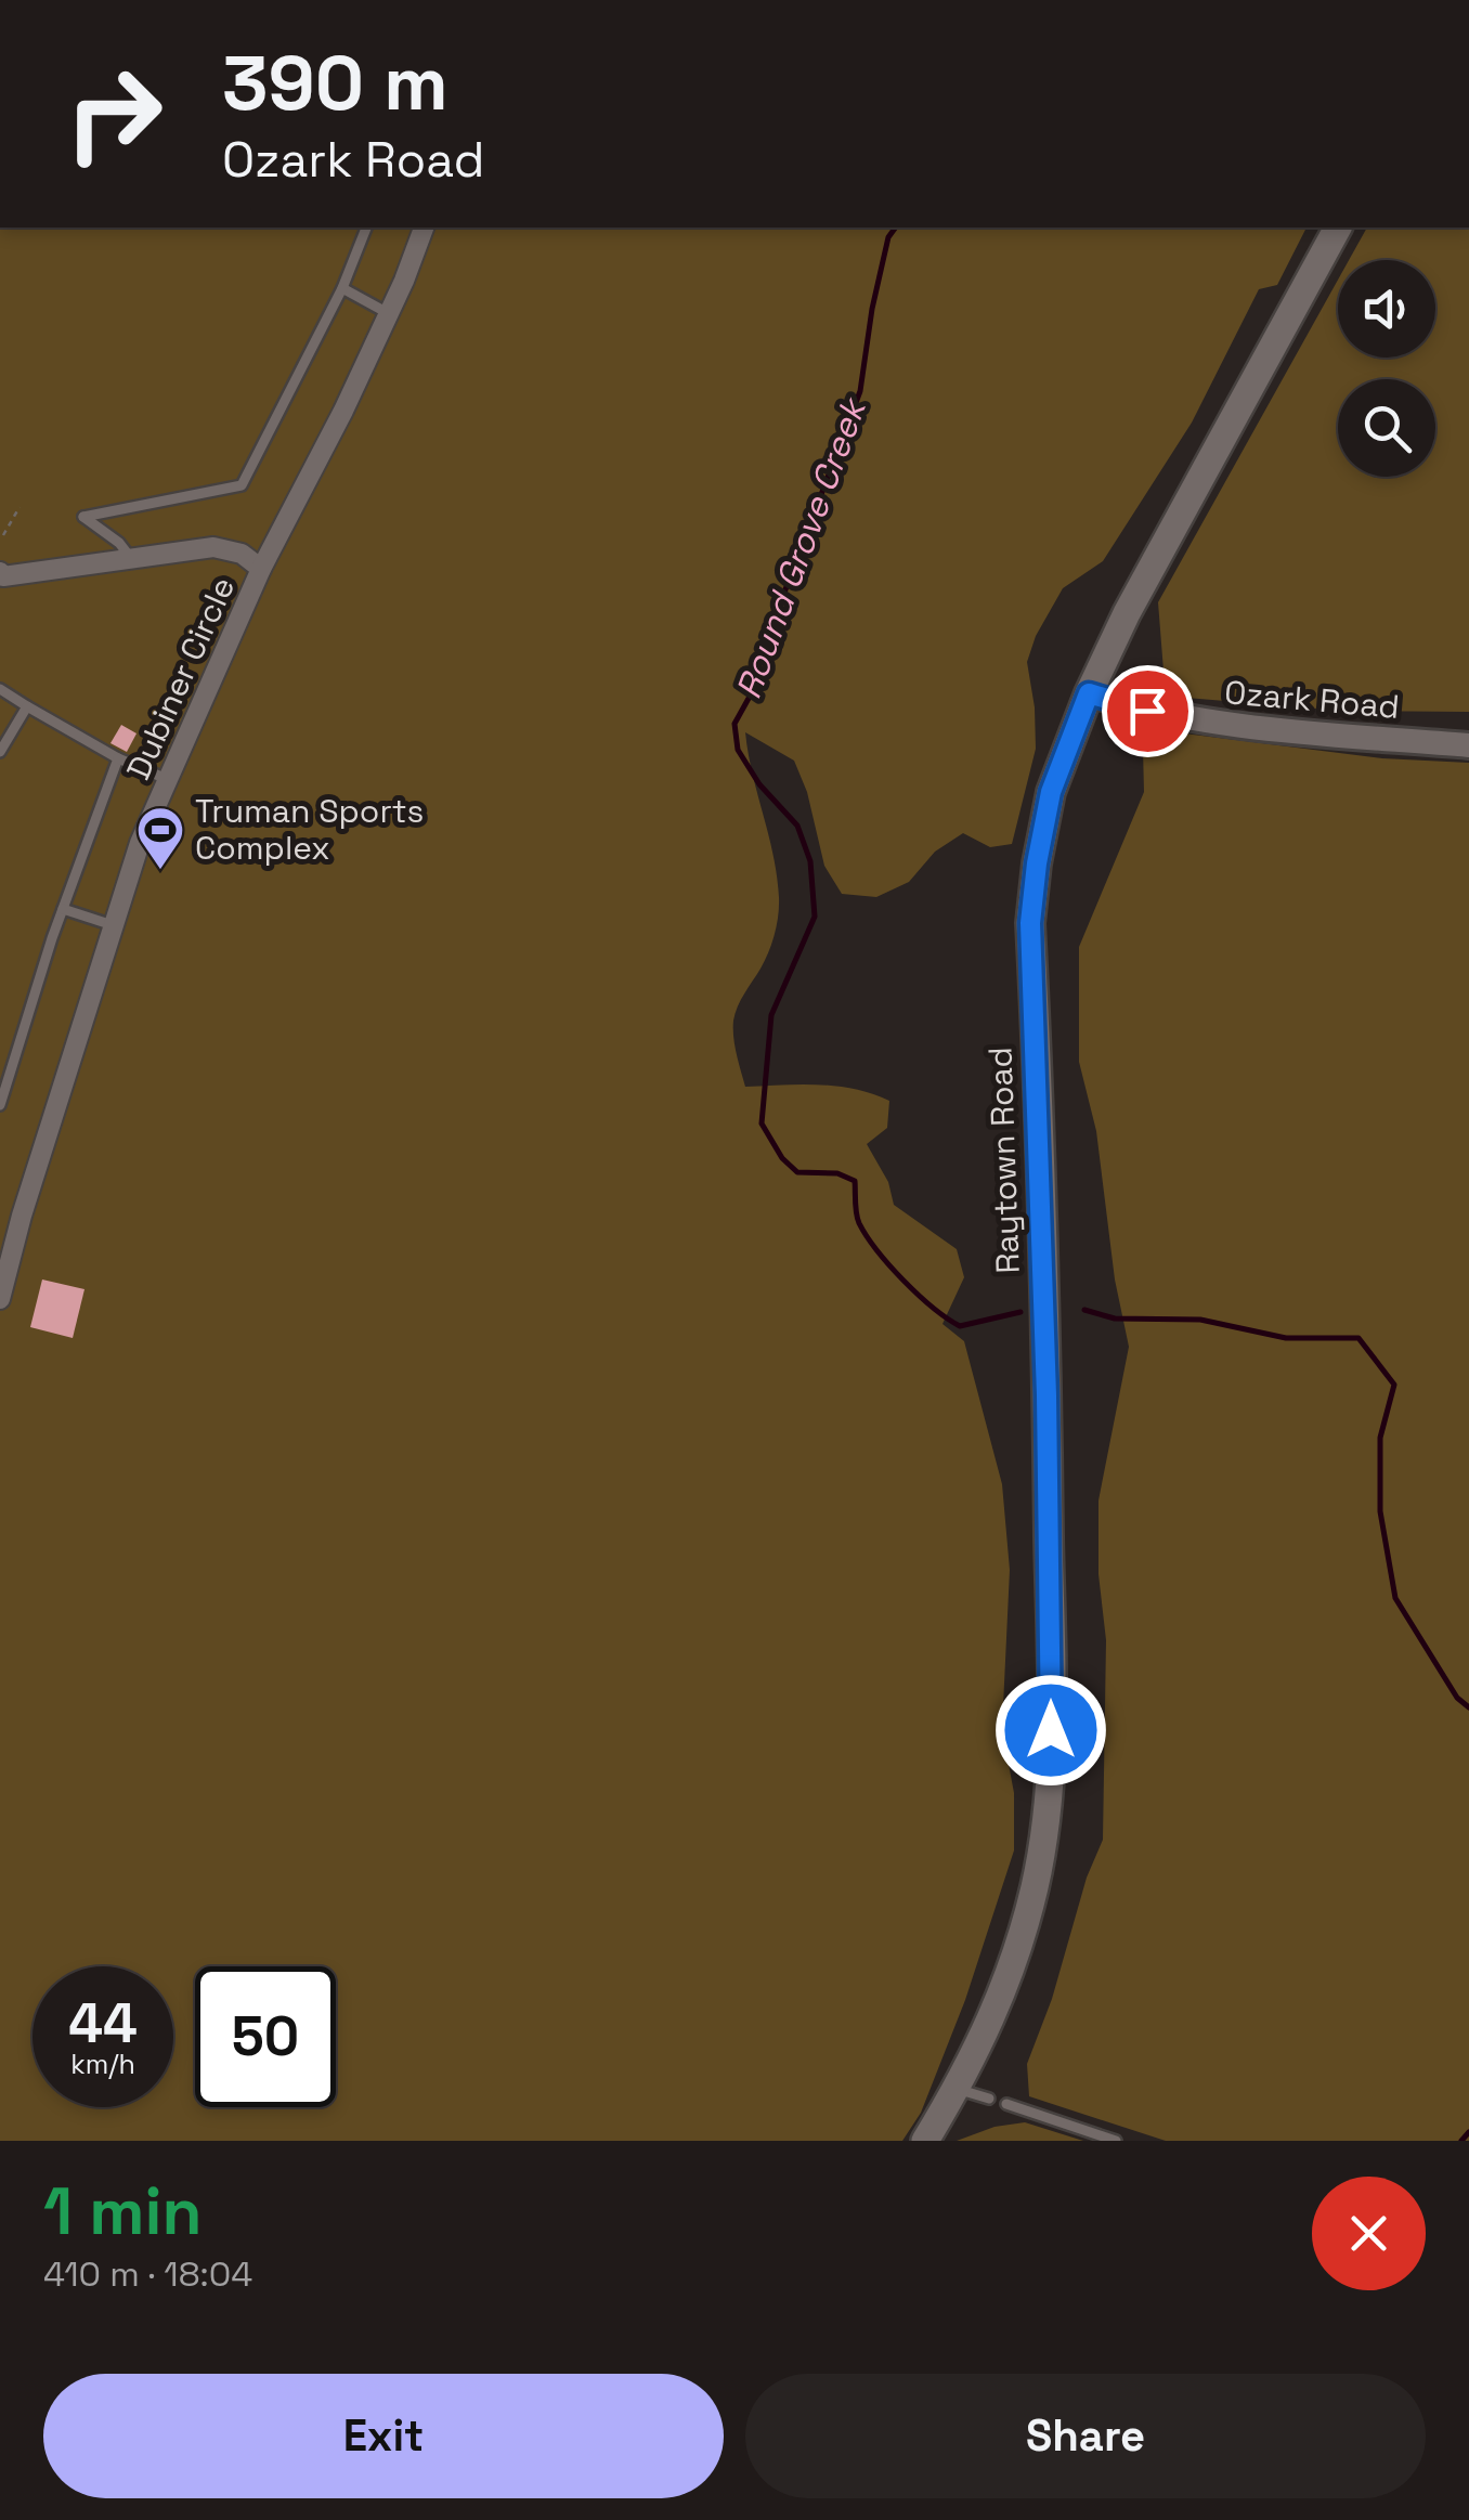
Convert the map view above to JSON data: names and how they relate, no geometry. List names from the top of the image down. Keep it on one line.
{"streets":{"main road":["Raytown Road"],"street":["Dubiner Circle","Ozark Road"]},"crossings":[["Ozark Road","Raytown Road"]],"water":["Round Grove Creek"],"places":{"sports":["Truman Sports Complex"]},"page":{"turn":["390 m","Ozark Road"],"speed":"44 km/h","limit":"50","heading":["1 min","410 m · 18:04"],"buttons":["Exit","Share"]}}
